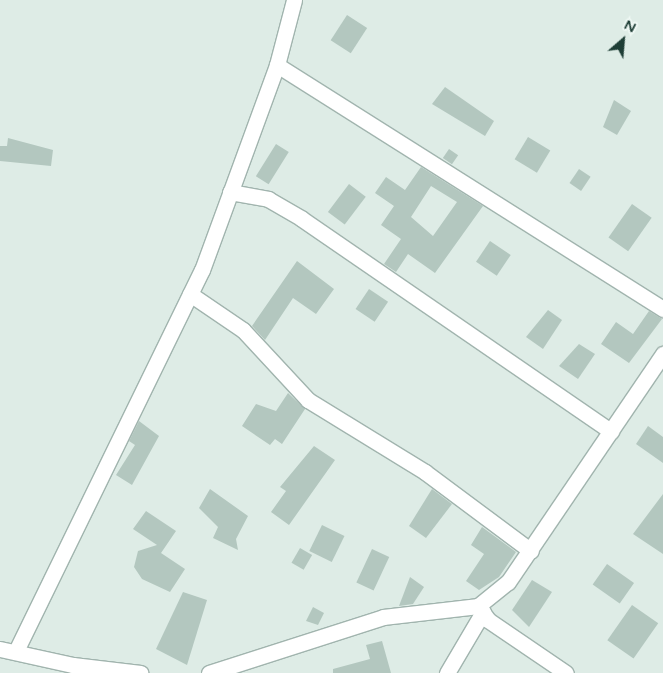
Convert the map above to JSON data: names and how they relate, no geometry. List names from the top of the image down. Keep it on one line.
{"north":"top right"}
